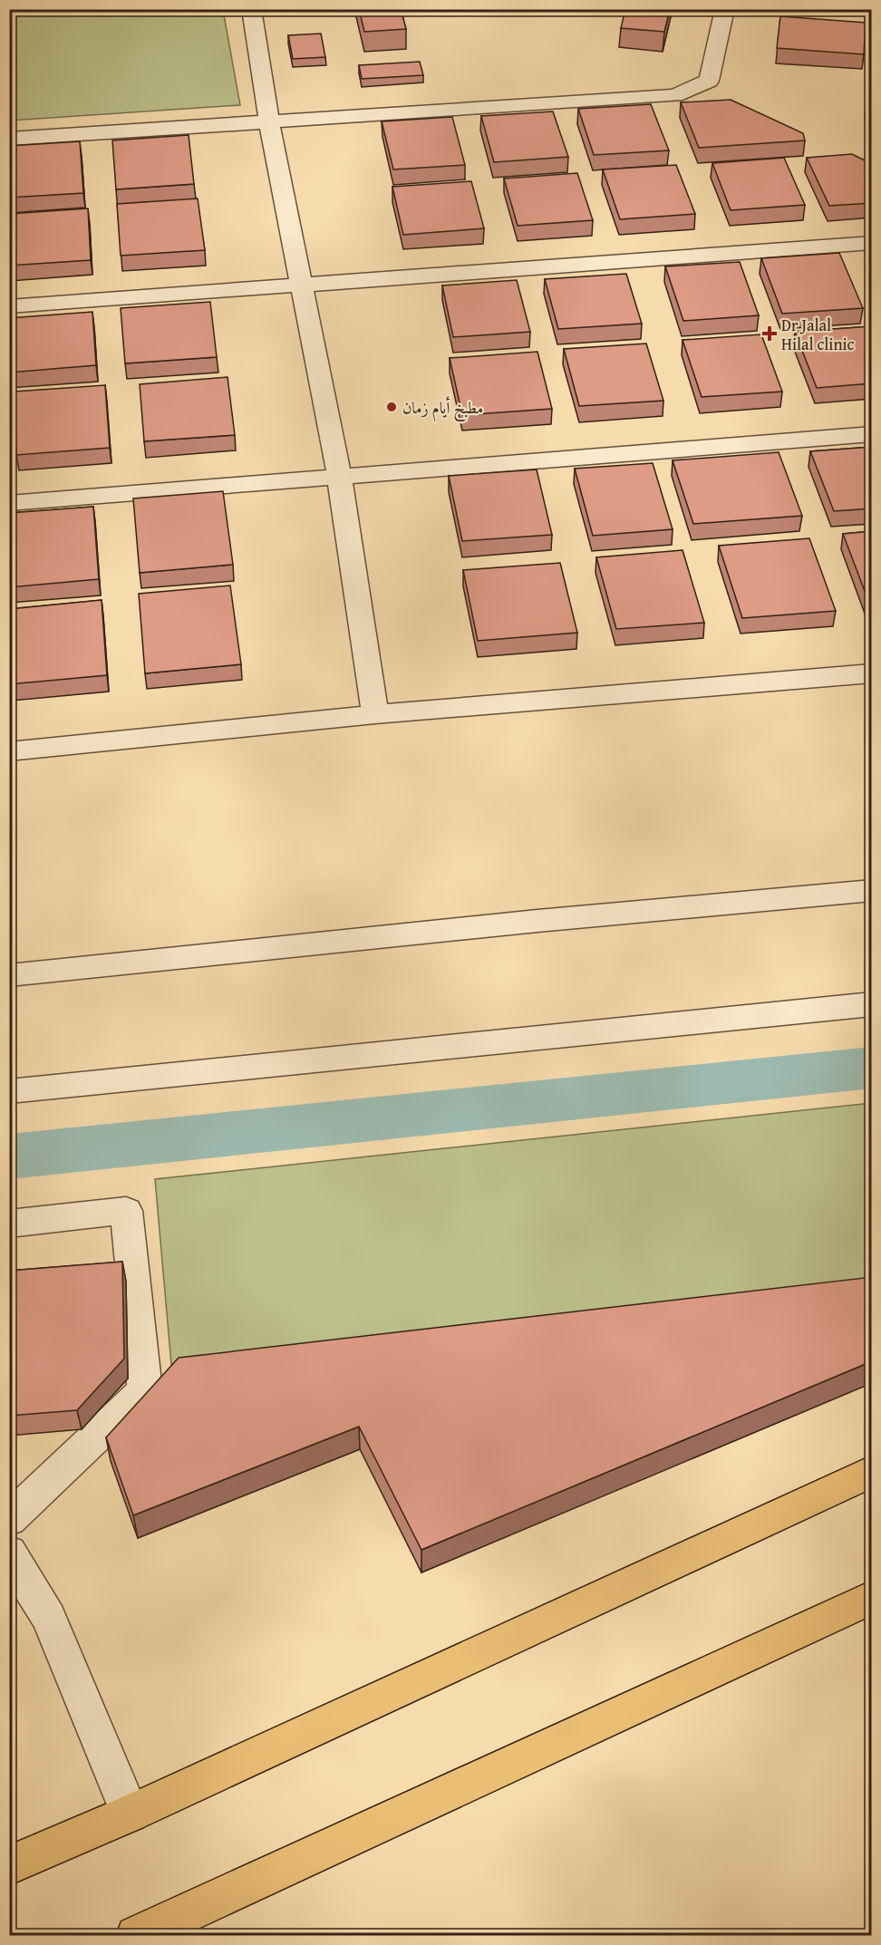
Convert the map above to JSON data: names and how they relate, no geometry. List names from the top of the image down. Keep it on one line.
{"places":{"health":["Dr Jalal Hilal clinic"],"other":["مطبخ أيام زمان"]}}
